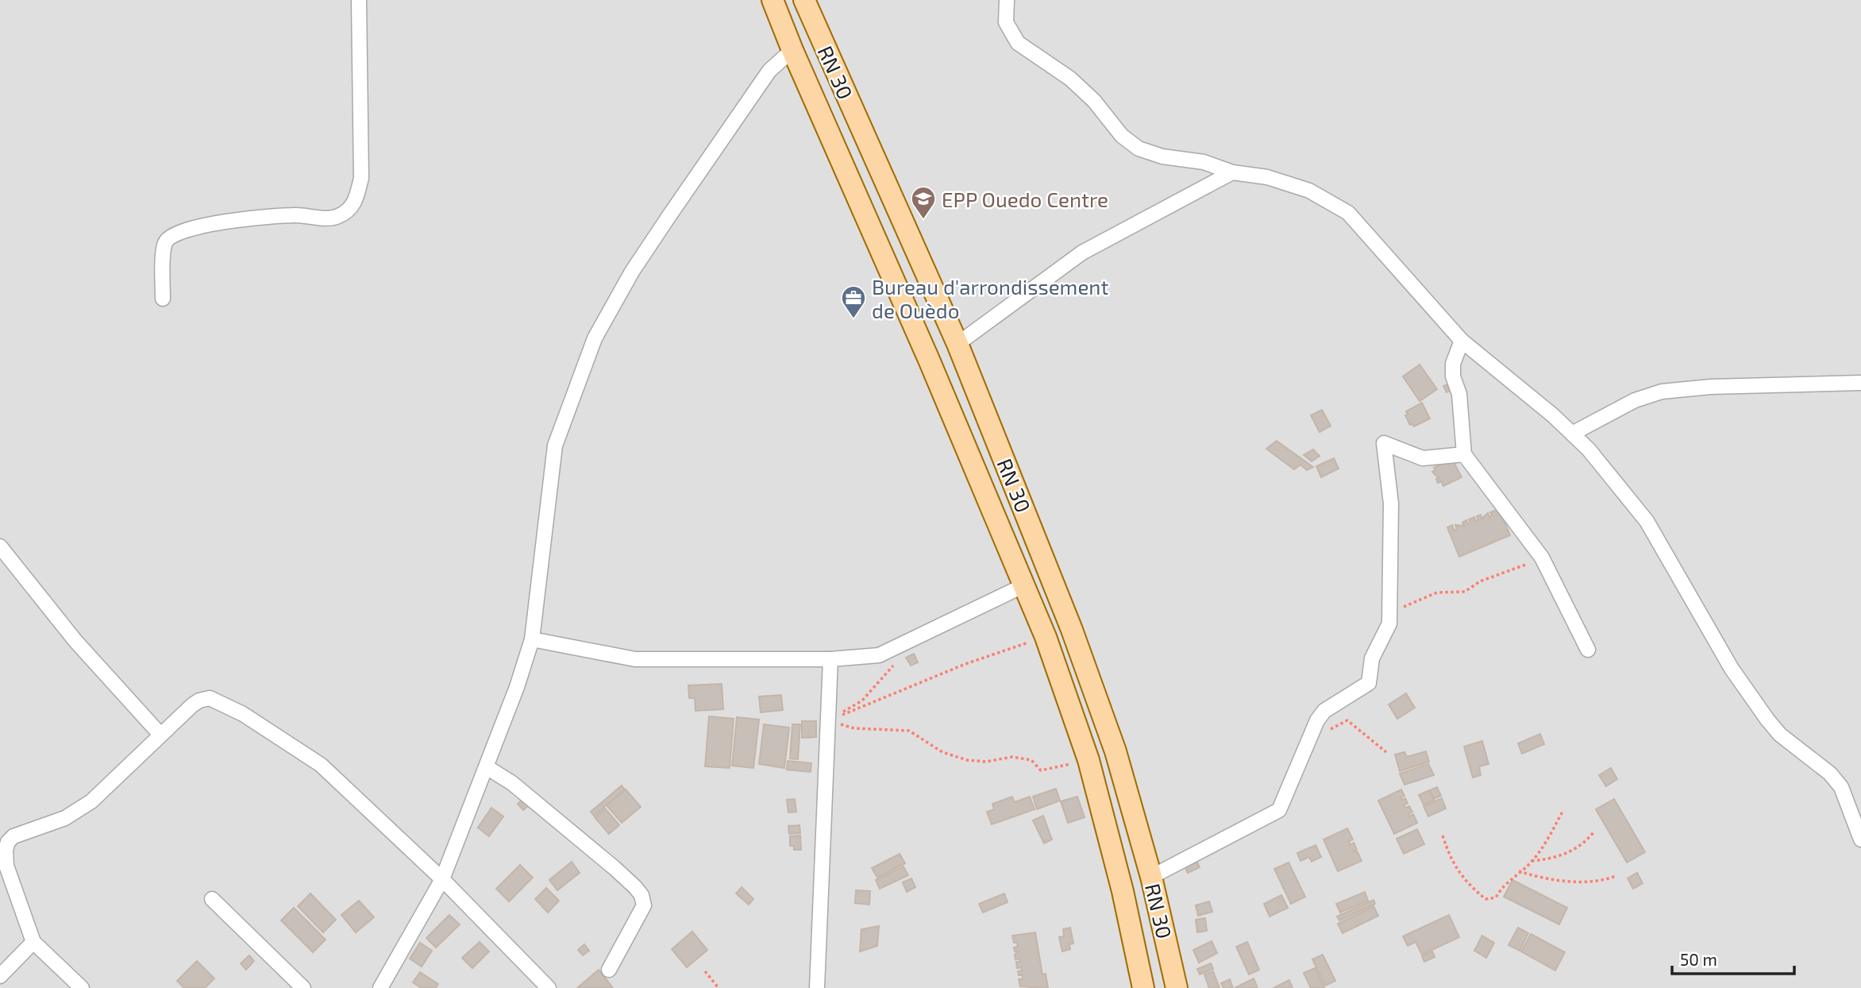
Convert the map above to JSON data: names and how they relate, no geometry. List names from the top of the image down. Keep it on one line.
{"streets":{"main road":["RN 30"]},"places":{"school or university":["EPP Ouedo Centre"],"office":["Bureau d'arrondissement de Ouèdo"]},"scale_bar":"50 m"}
